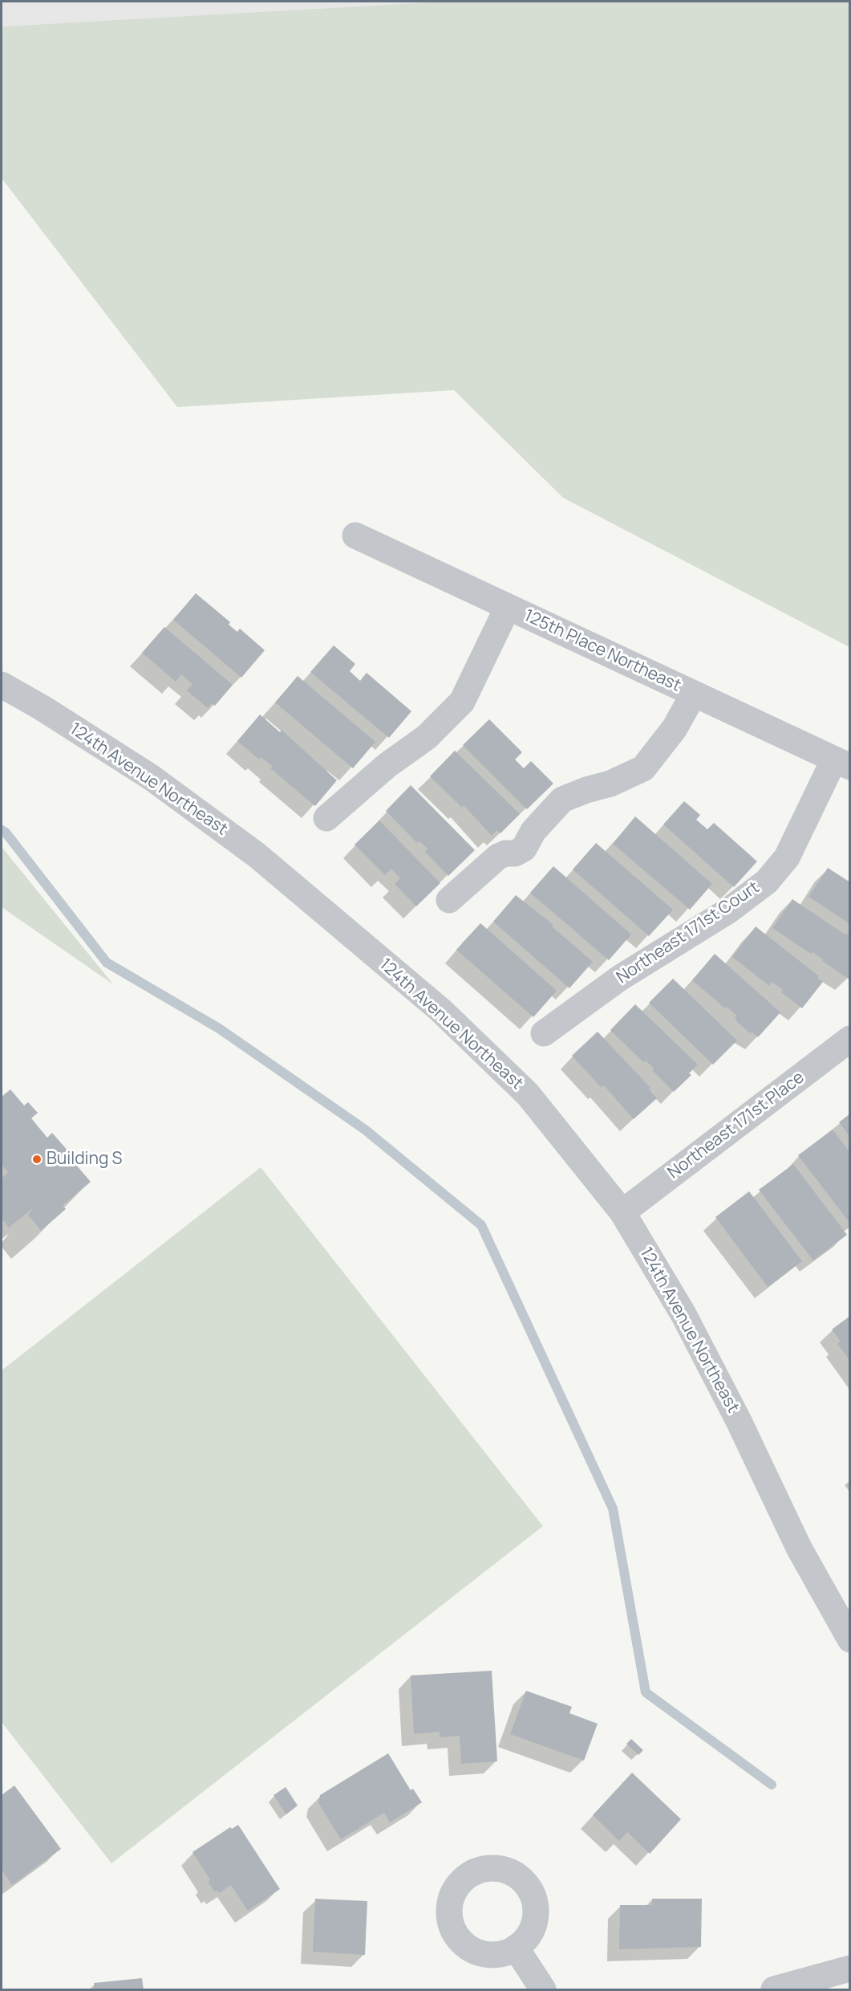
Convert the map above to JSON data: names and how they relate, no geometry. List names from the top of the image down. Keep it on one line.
{"streets":{"street":["125th Place Northeast","124th Avenue Northeast","Northeast 171st Court","Northeast 171st Place"]},"crossings":[["125th Place Northeast","Northeast 171st Court"],["124th Avenue Northeast","Northeast 171st Place"]],"places":["Building S"]}
